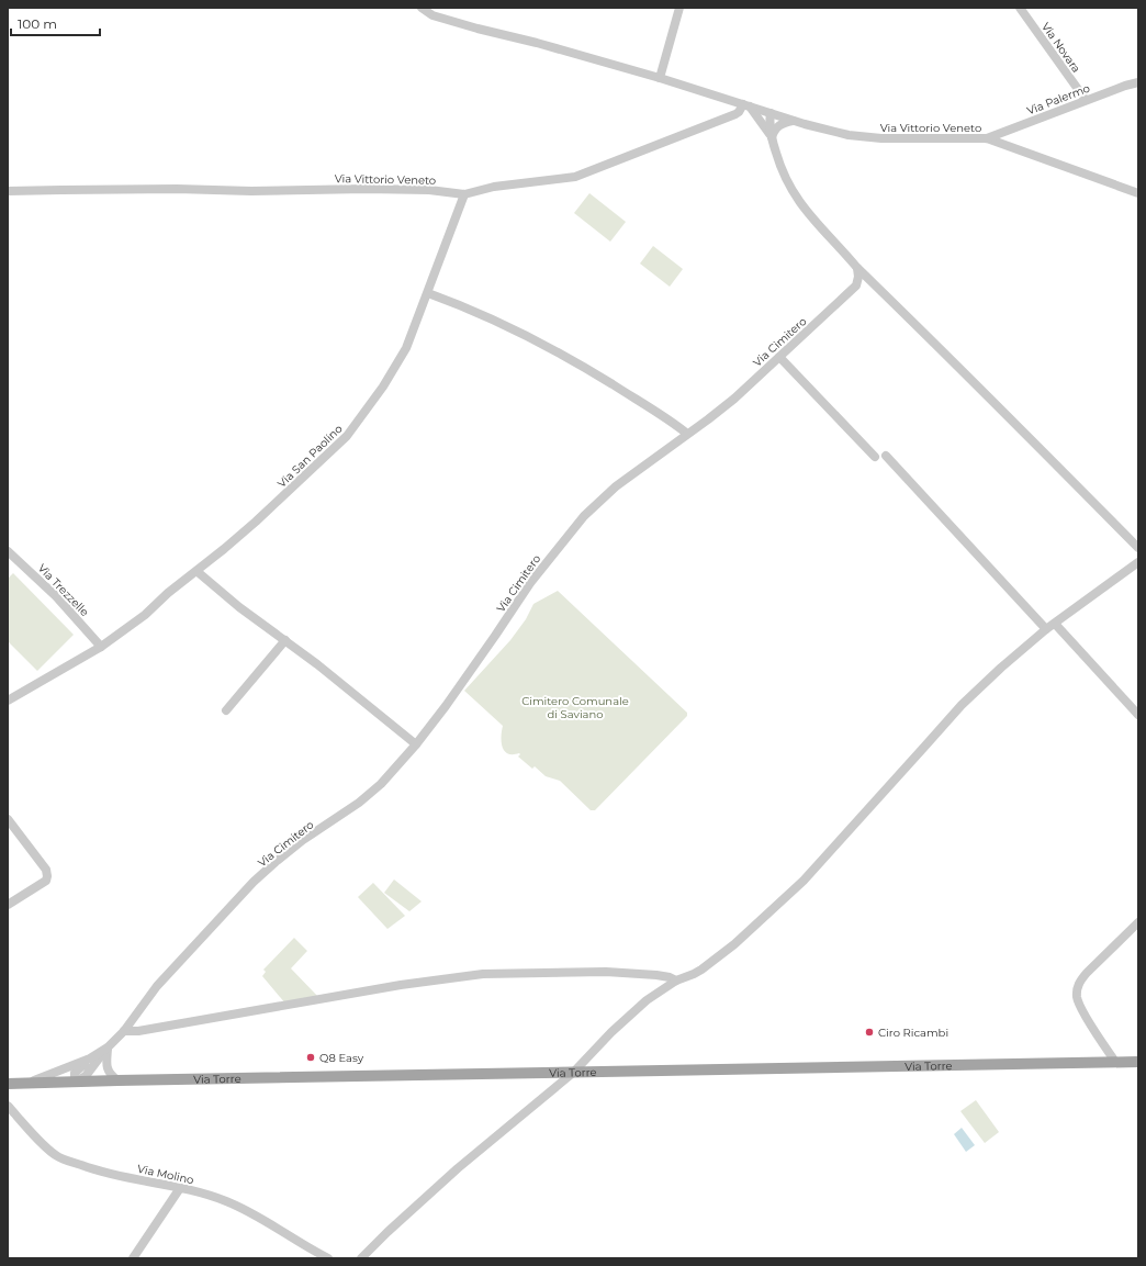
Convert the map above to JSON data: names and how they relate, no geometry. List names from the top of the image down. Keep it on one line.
{"streets":{"main road":["Via Torre"],"street":["Via Novara","Via Palermo","Via Vittorio Veneto","Via Cimitero","Via San Paolino","Via Trezzelle","Via Molino"]},"crossings":[["Via Novara","Via Palermo"],["Via Palermo","Via Vittorio Veneto"],["Via Vittorio Veneto","Via San Paolino"],["Via Cimitero","Via Torre"],["Via San Paolino","Via Trezzelle"]],"parks":["Cimitero Comunale di Saviano"],"places":["Ciro Ricambi","Q8 Easy"],"scale_bar":"100 m"}
